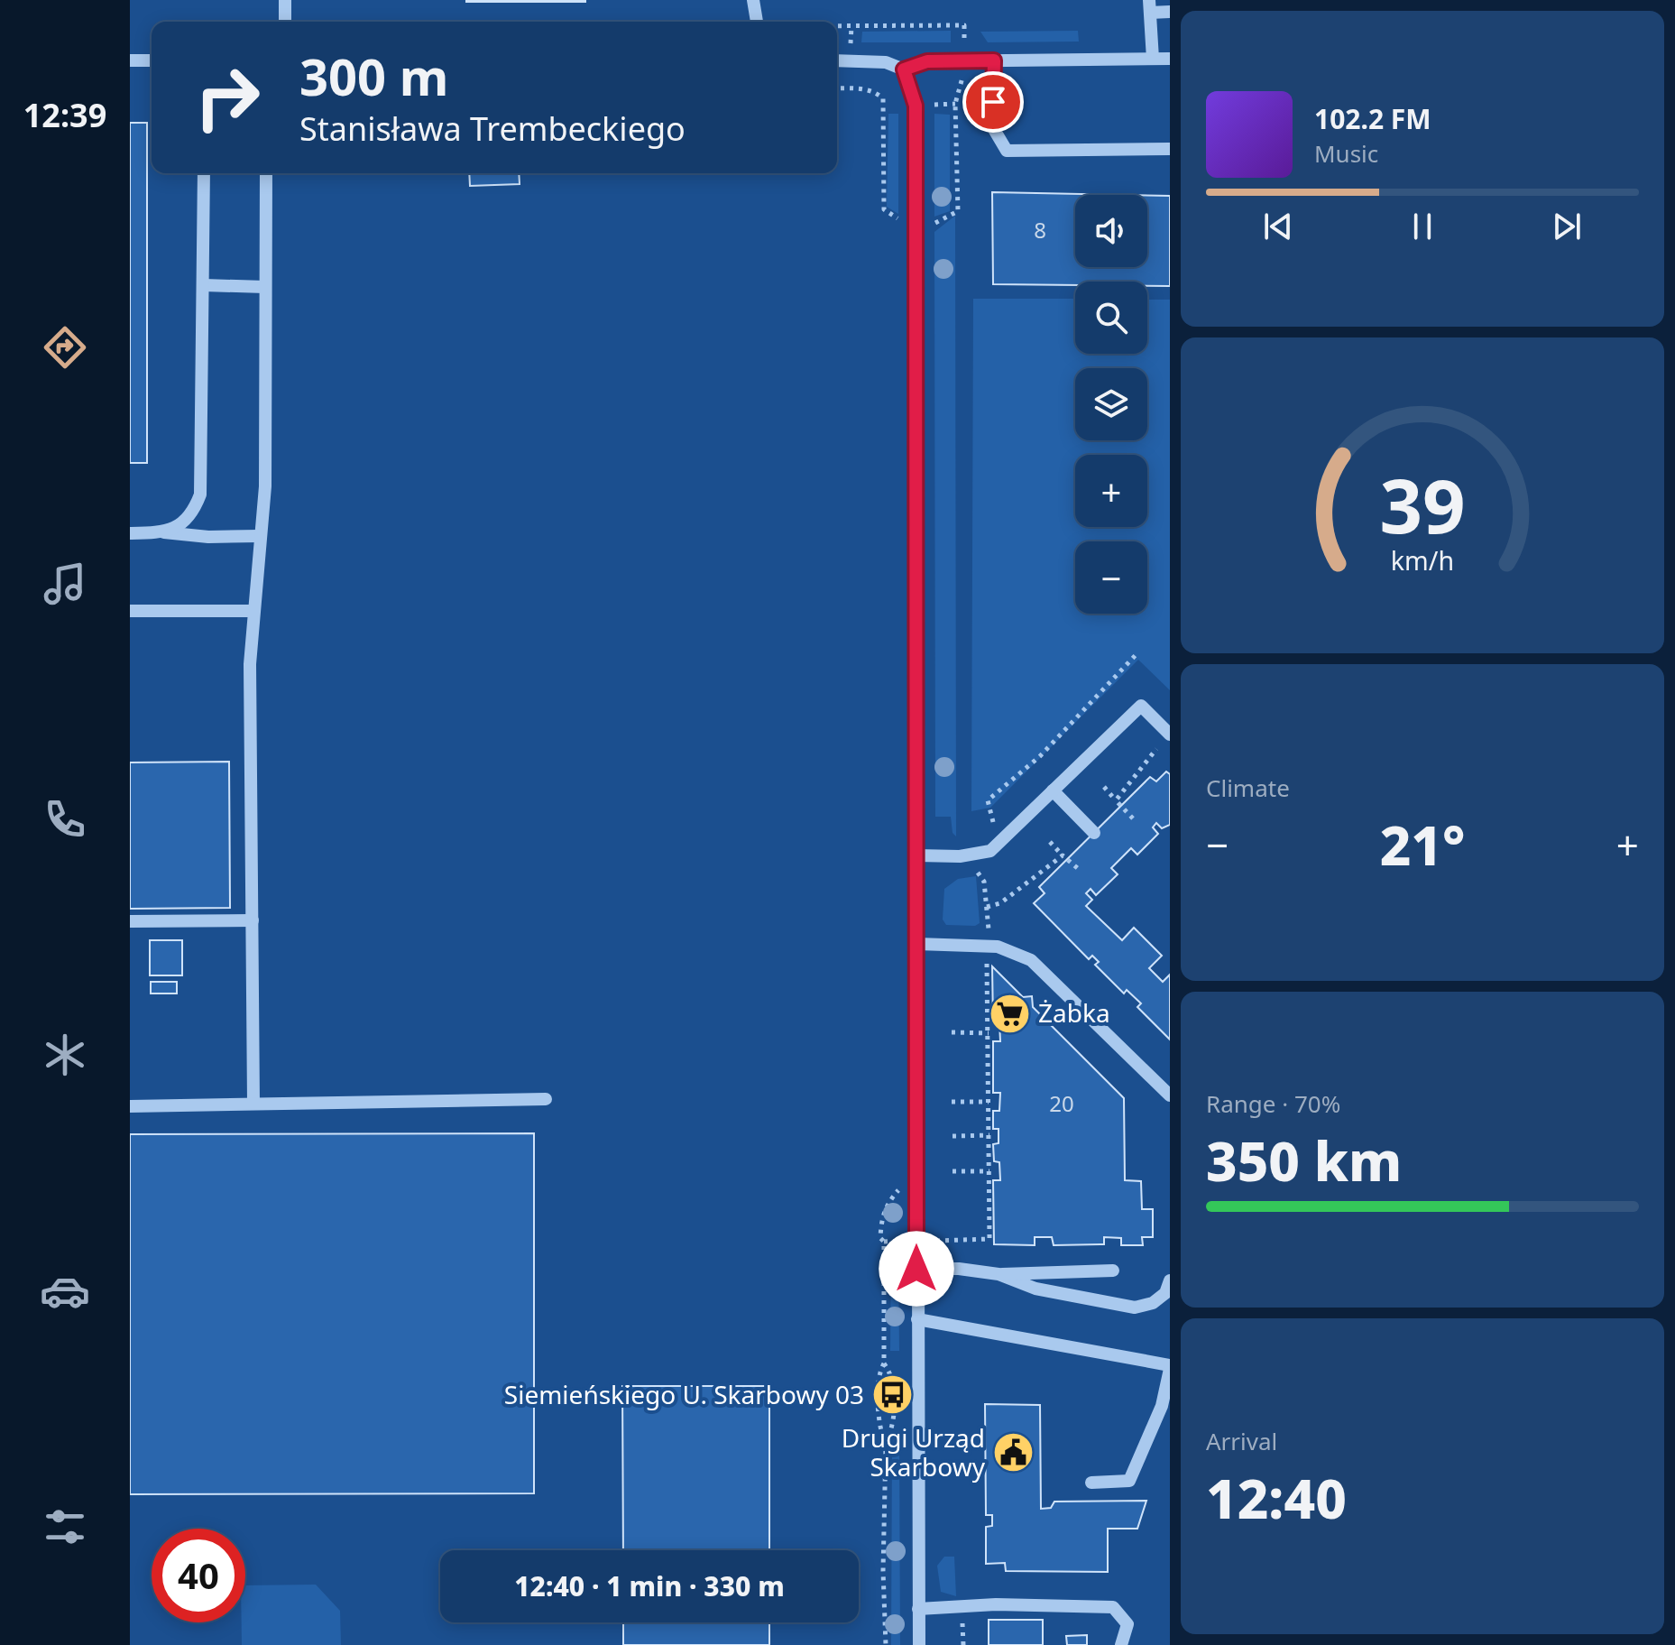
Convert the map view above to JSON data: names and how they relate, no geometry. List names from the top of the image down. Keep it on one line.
{"places":{"supermarket":["Żabka"],"bus stop":["Siemieńskiego U. Skarbowy 03"],"public building":["Drugi Urząd Skarbowy"]},"house_numbers":["8","20"],"page":{"tabs":"12:39","turn":["300 m","Stanisława Trembeckiego"],"song":["102.2 FM","Music"],"map_buttons":["+","−"],"tile":["Climate",["Range · 70%","350 km"],["Arrival","12:40"]],"heat":["−","21°","+"],"limit":"40","trip":"12:40 · 1 min · 330 m","gauge":["39","km/h"]}}
